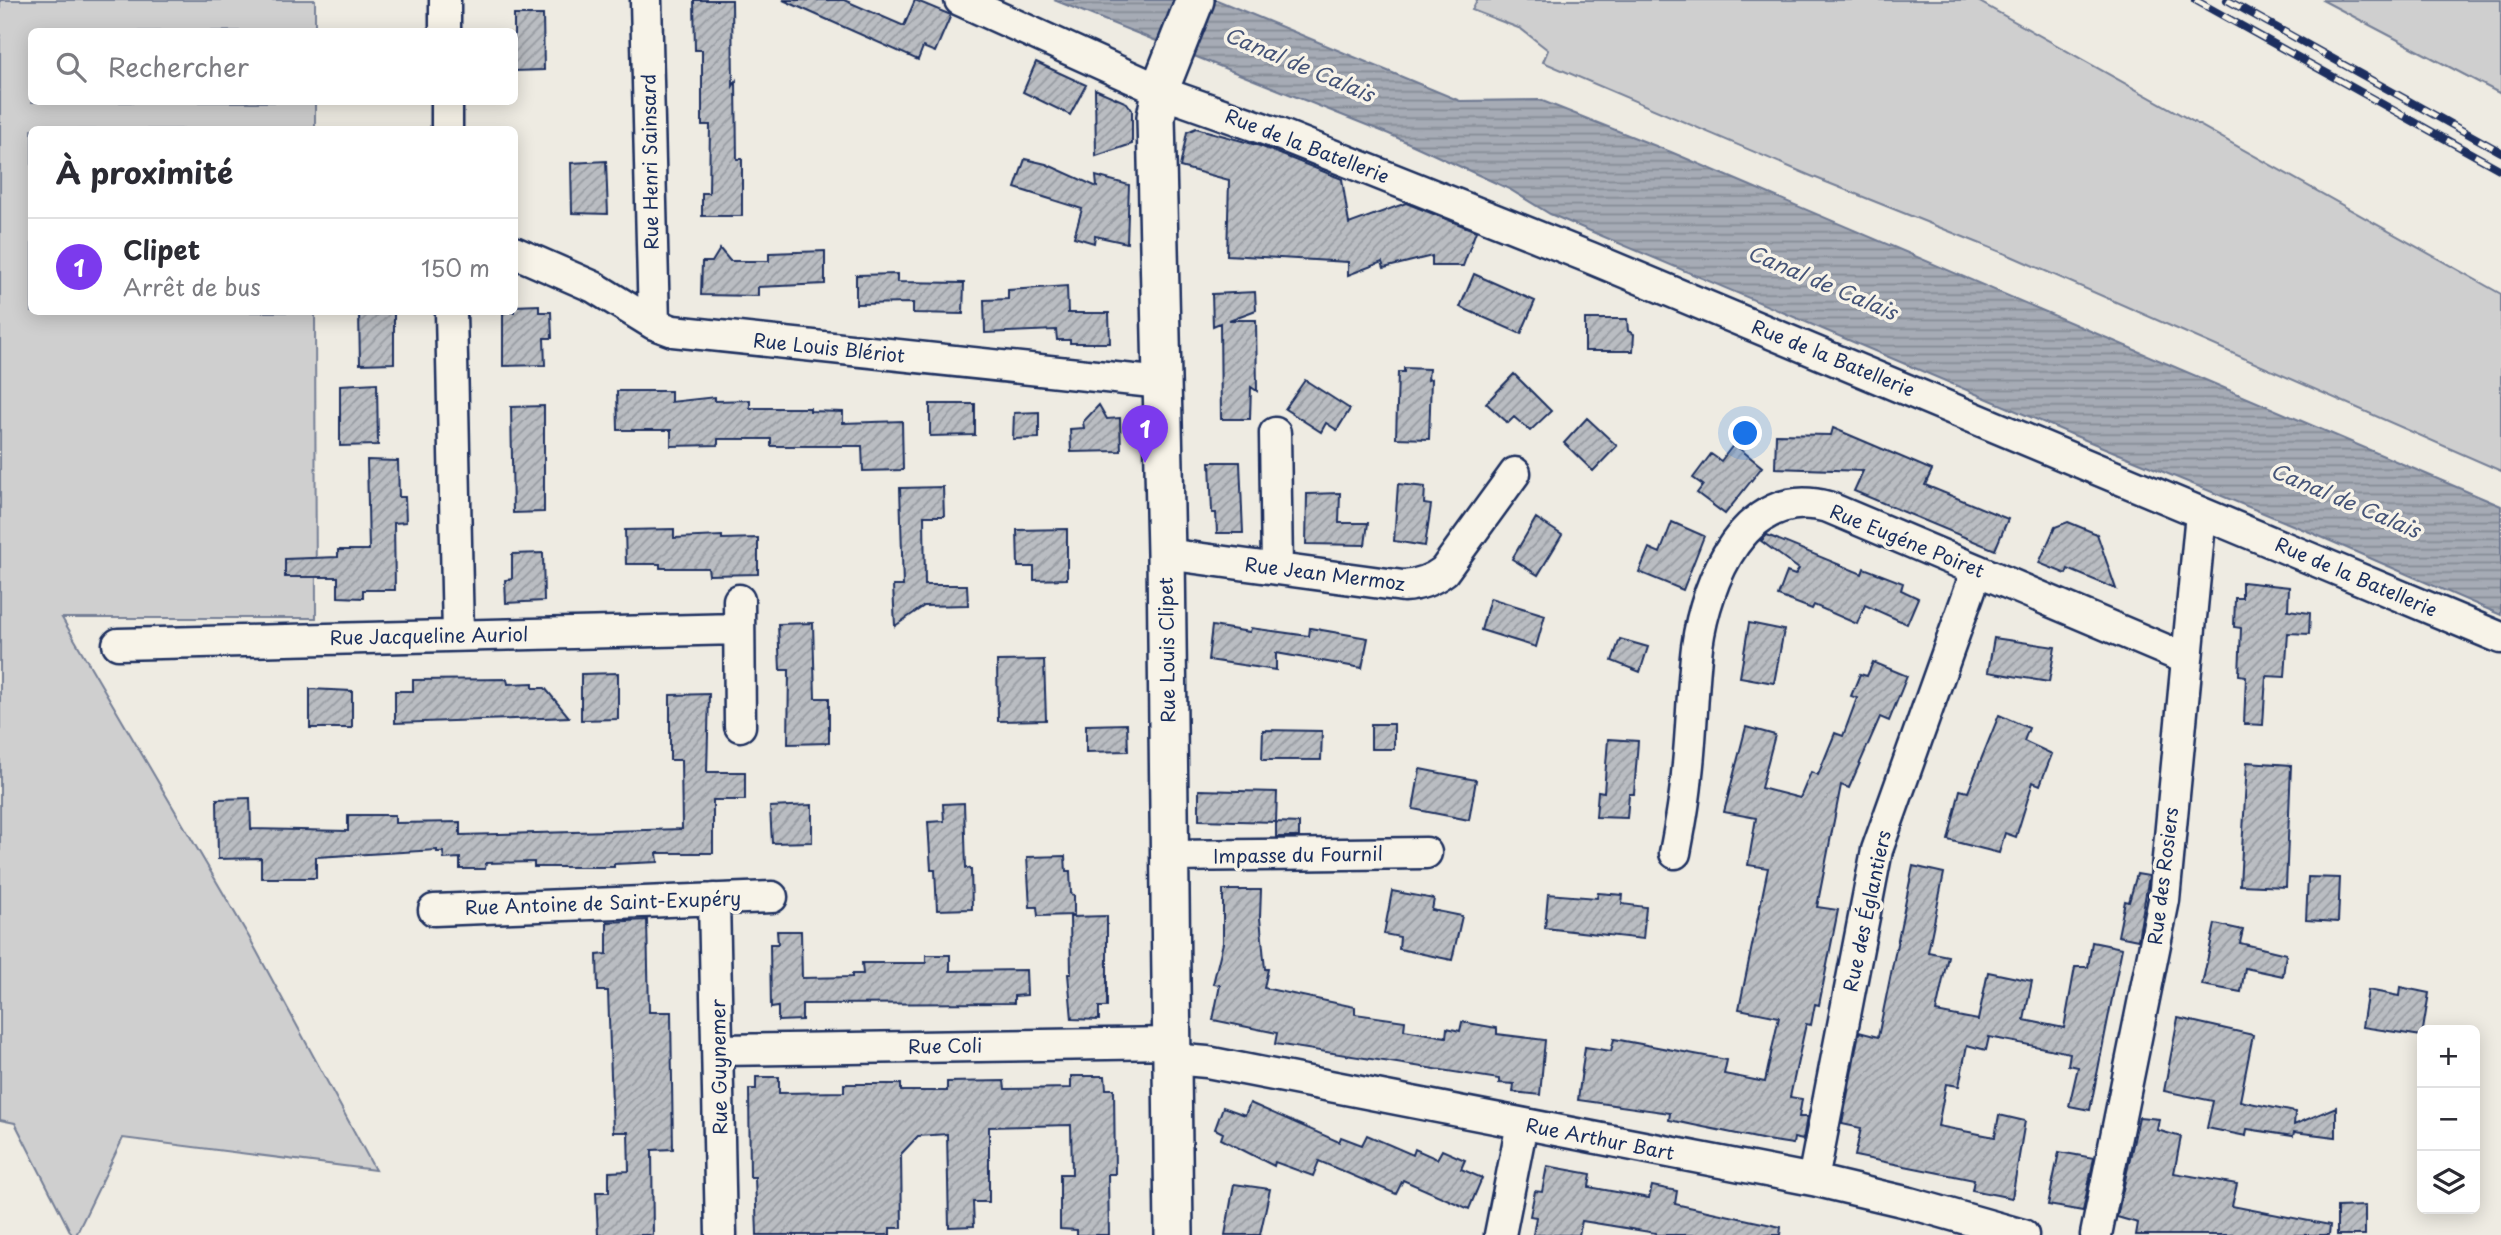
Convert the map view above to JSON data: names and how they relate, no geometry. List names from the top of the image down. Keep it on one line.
{"streets":{"street":["Rue de la Batellerie","Rue Henri Sainsard","Rue Louis Blériot","Rue Eugéne Poiret","Rue Jean Mermoz","Rue Jacqueline Auriol","Rue Louis Clipet","Impasse du Fournil","Rue des Rosiers","Rue Antoine de Saint-Exupéry","Rue des Églantiers","Rue Coli","Rue Guynemer","Rue Arthur Bart"]},"crossings":[["Rue de la Batellerie","Rue Louis Clipet"],["Rue de la Batellerie","Rue des Rosiers"],["Rue Henri Sainsard","Rue Louis Blériot"],["Rue Louis Blériot","Rue Louis Clipet"],["Rue Eugéne Poiret","Rue des Rosiers"],["Rue Eugéne Poiret","Rue des Églantiers"],["Rue Jean Mermoz","Rue Louis Clipet"],["Rue Louis Clipet","Impasse du Fournil"],["Rue Louis Clipet","Rue Coli"],["Rue Louis Clipet","Rue Arthur Bart"],["Rue Antoine de Saint-Exupéry","Rue Guynemer"],["Rue des Églantiers","Rue Arthur Bart"],["Rue Coli","Rue Guynemer"],["Rue Coli","Rue Arthur Bart"]],"water":["Canal de Calais"],"page":{"search":"Rechercher","heading":"À proximité","list":[{"mark":"1","name":"Clipet","note":"Arrêt de bus","value":"150 m"}],"pins":"1","map_buttons":["+","−"]}}
